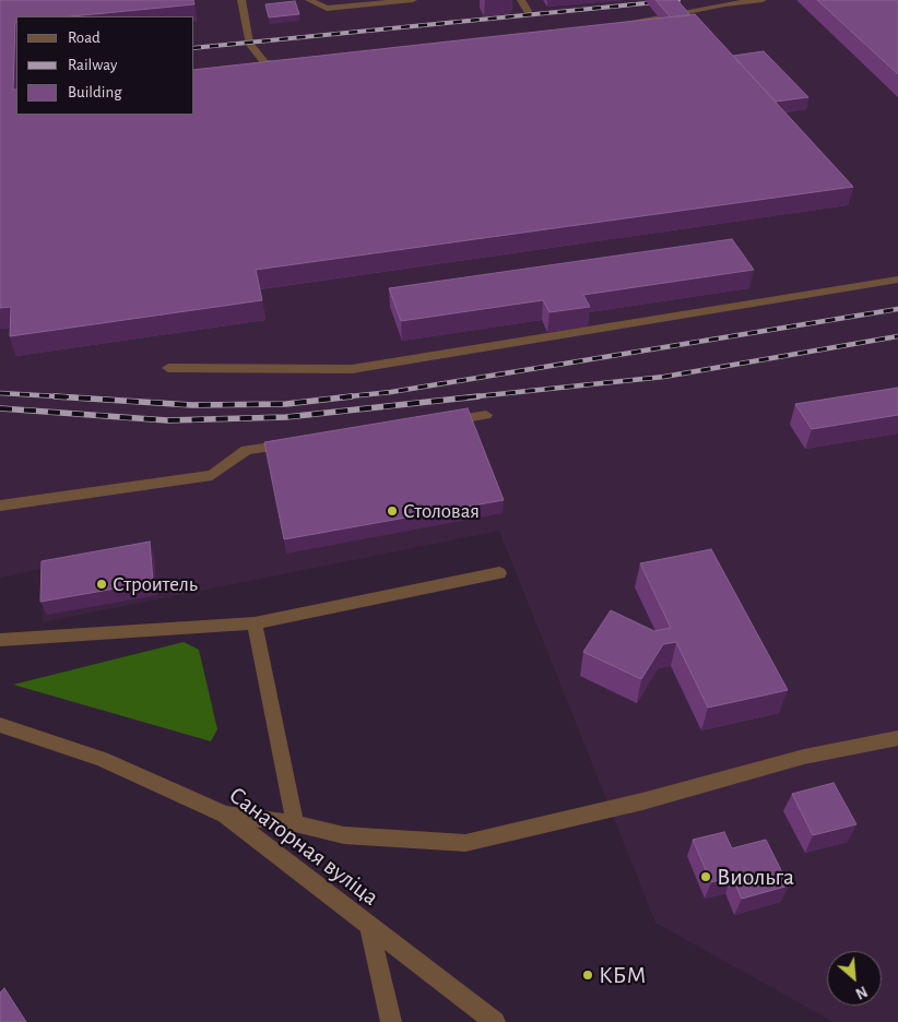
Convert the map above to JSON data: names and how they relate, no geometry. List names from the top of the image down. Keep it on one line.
{"streets":{"street":["Санаторная вуліца"]},"places":["Столовая","Строитель","Виольга","КБМ"],"legend":["Road","Railway","Building"],"north":"bottom right"}
